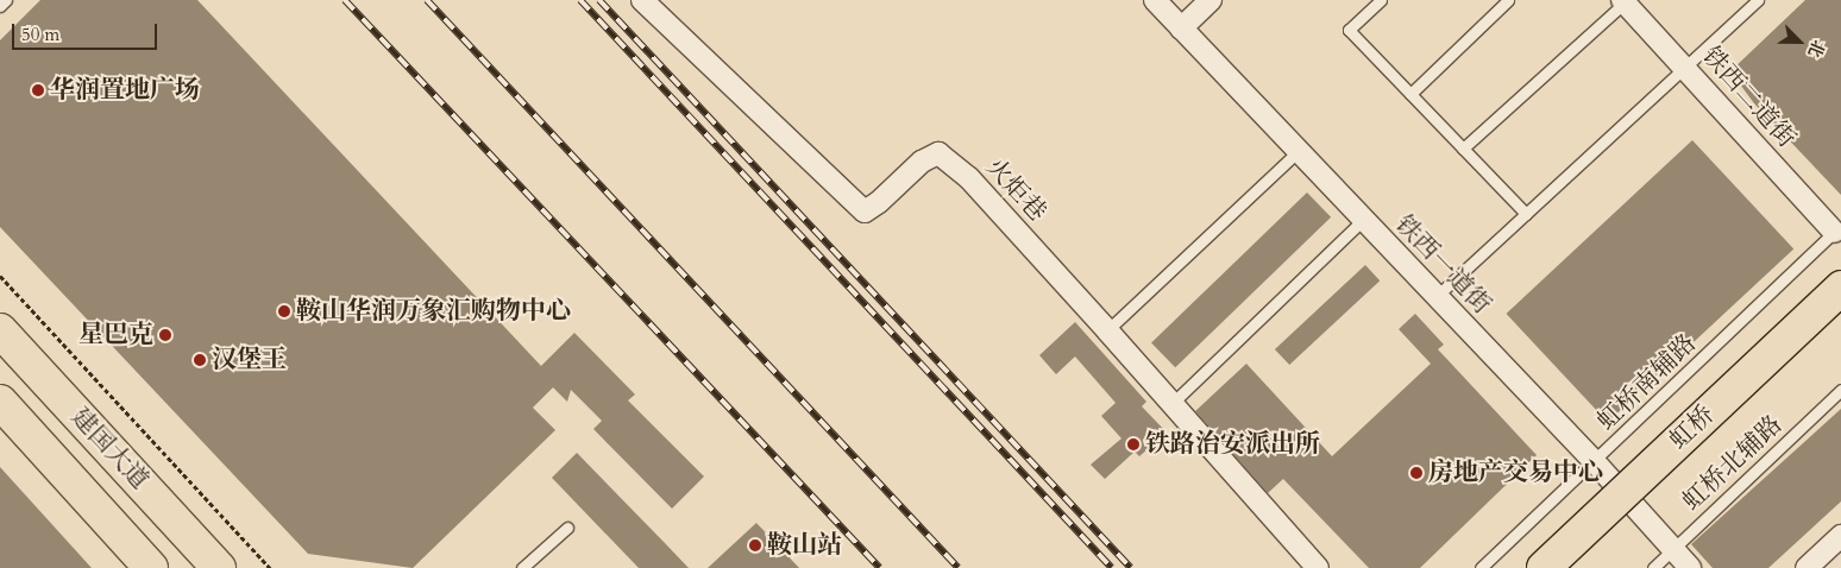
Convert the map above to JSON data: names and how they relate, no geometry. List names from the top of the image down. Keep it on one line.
{"streets":{"main road":["虹桥","建国大道"],"street":["铁西二道街","火炬巷","铁西一道街"],"lane":["虹桥南辅路","虹桥北辅路"]},"crossings":[["铁西二道街","虹桥南辅路"],["铁西一道街","虹桥南辅路"],["铁西一道街","虹桥北辅路"]],"places":["华润置地广场","鞍山华润万象汇购物中心","星巴克","汉堡王","铁路治安派出所","房地产交易中心","鞍山站"],"scale_bar":"50 m","north":"bottom right"}
